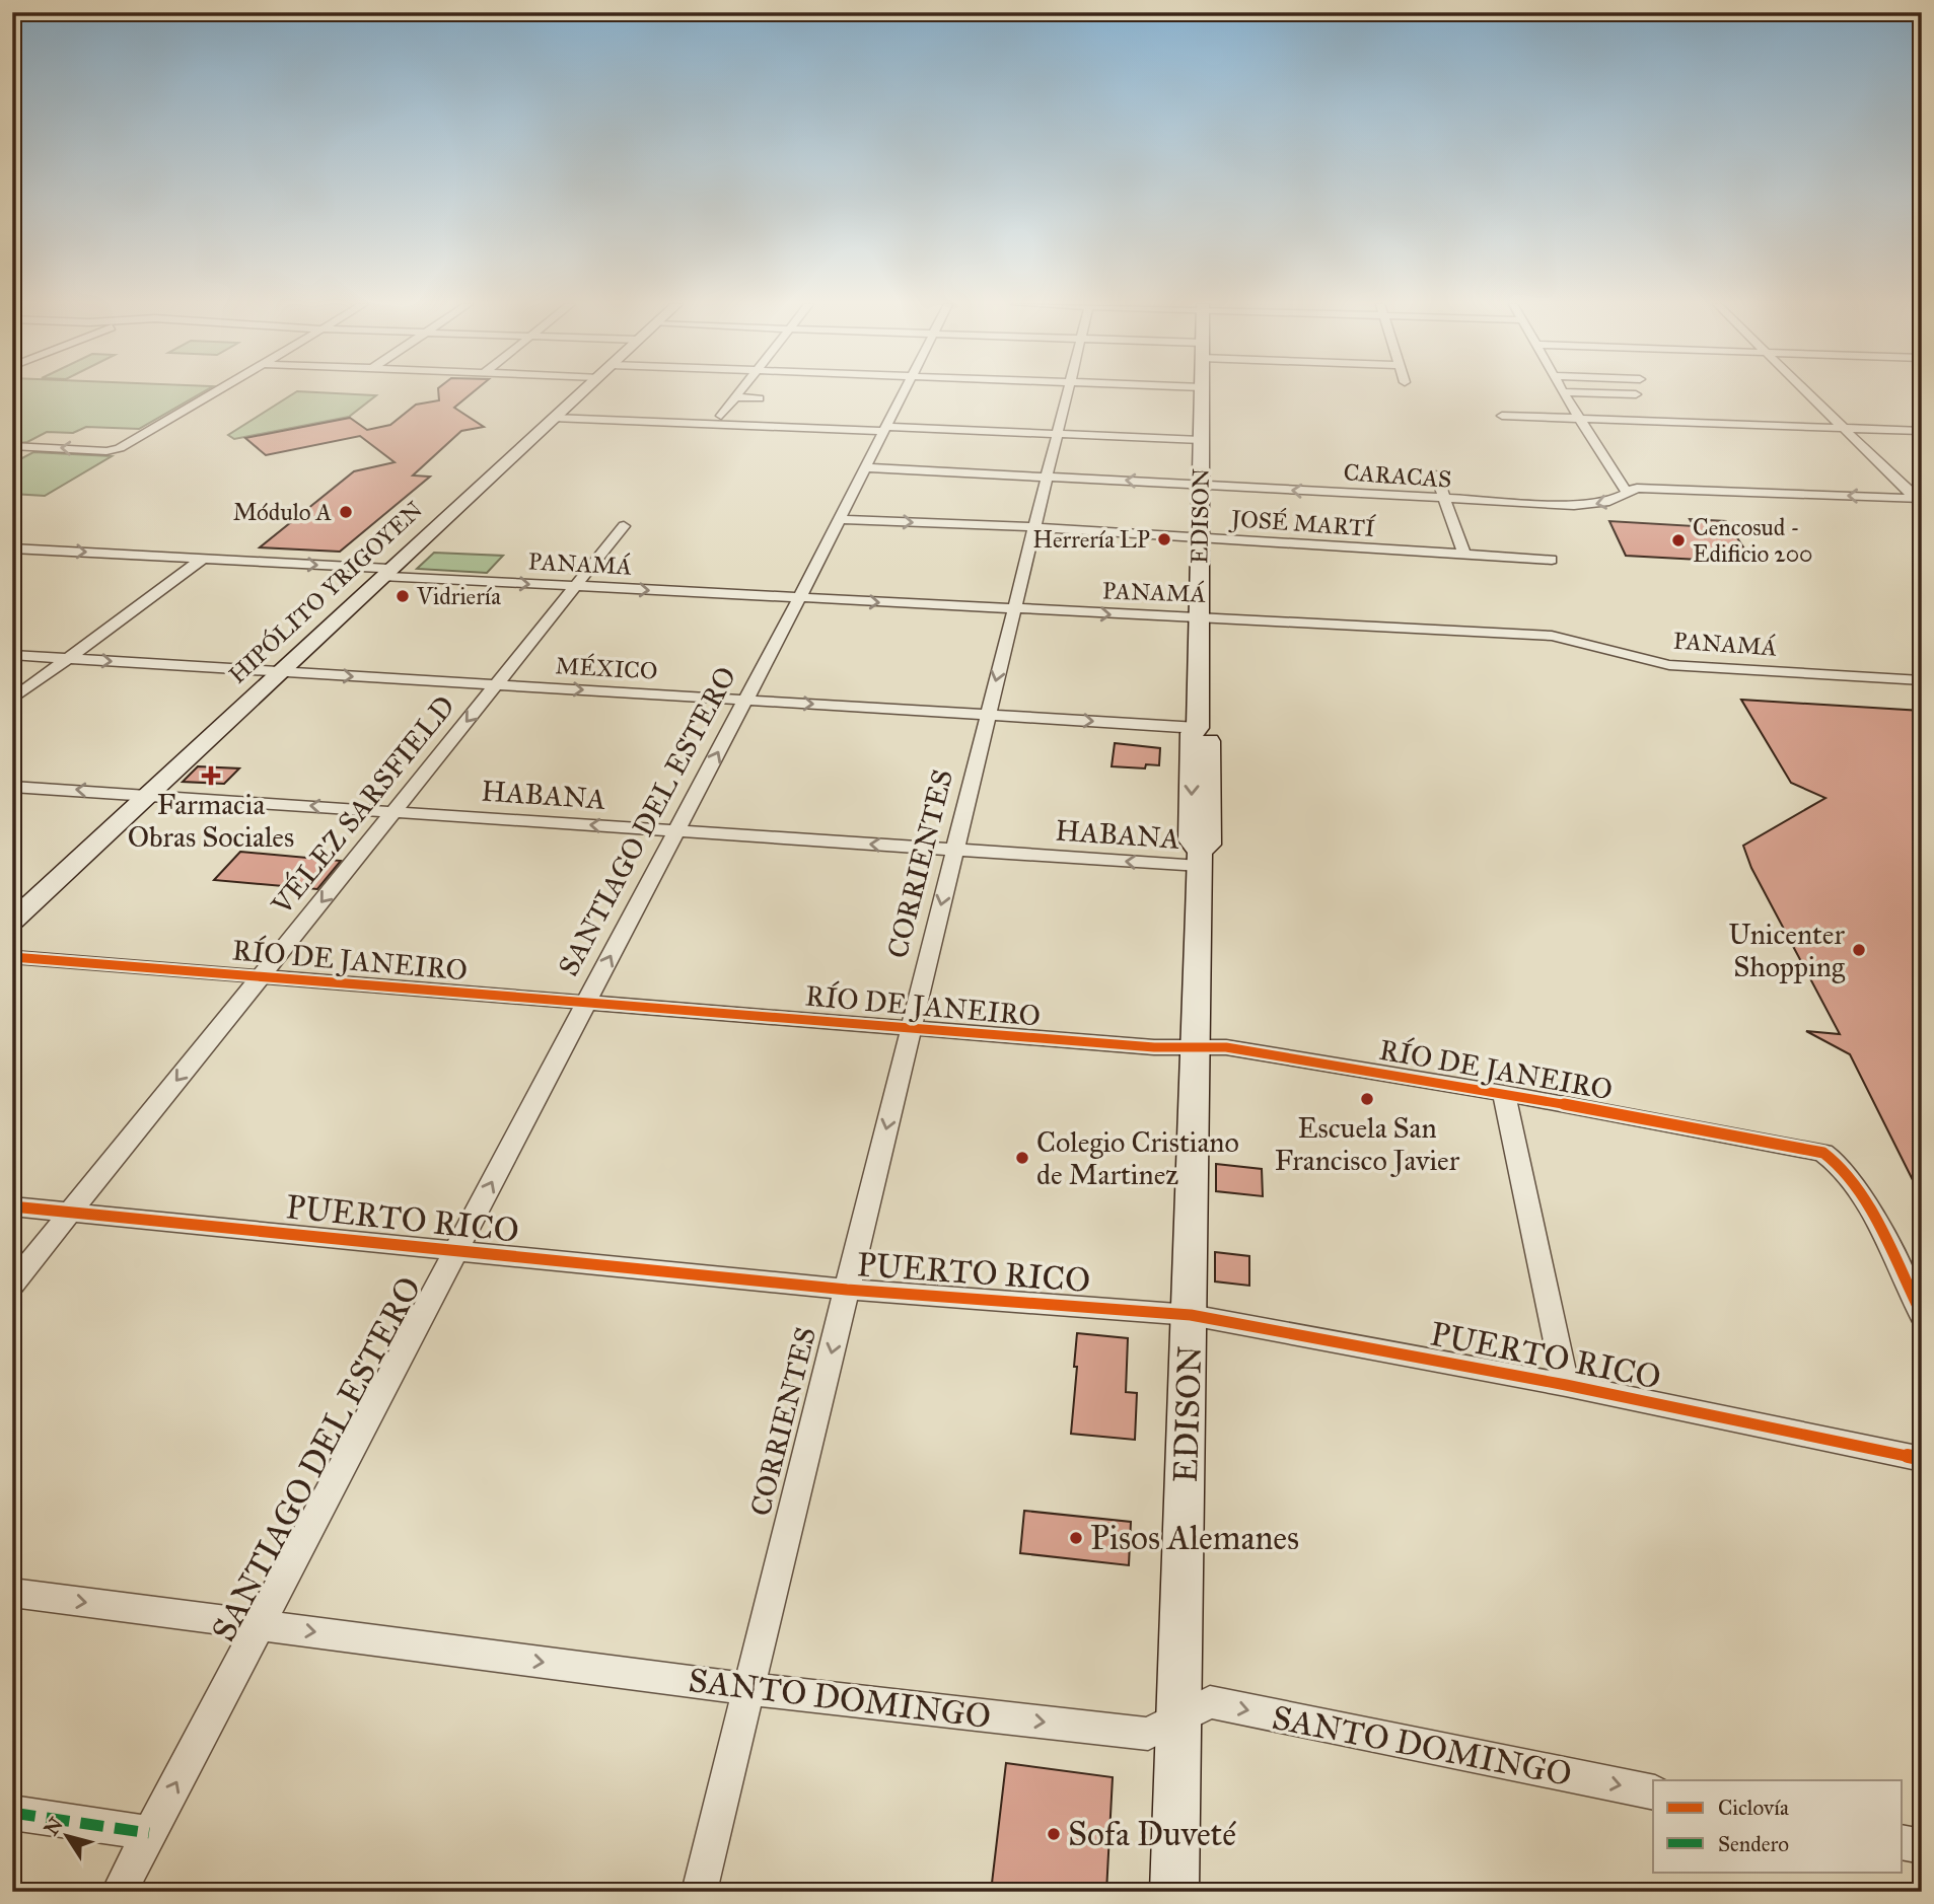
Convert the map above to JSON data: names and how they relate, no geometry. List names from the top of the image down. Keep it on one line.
{"streets":{"street":["CARACAS","EDISON","JOSÉ MARTÍ","PANAMÁ","HIPÓLITO YRIGOYEN","MÉXICO","HABANA","VÉLEZ SARSFIELD","SANTIAGO DEL ESTERO","CORRIENTES","RÍO DE JANEIRO","PUERTO RICO","SANTO DOMINGO"]},"crossings":[["CARACAS","EDISON"],["CARACAS","SANTIAGO DEL ESTERO"],["CARACAS","CORRIENTES"],["EDISON","JOSÉ MARTÍ"],["EDISON","PANAMÁ"],["EDISON","MÉXICO"],["EDISON","HABANA"],["EDISON","RÍO DE JANEIRO"],["EDISON","PUERTO RICO"],["EDISON","SANTO DOMINGO"],["JOSÉ MARTÍ","SANTIAGO DEL ESTERO"],["JOSÉ MARTÍ","CORRIENTES"],["PANAMÁ","HIPÓLITO YRIGOYEN"],["PANAMÁ","VÉLEZ SARSFIELD"],["PANAMÁ","SANTIAGO DEL ESTERO"],["PANAMÁ","CORRIENTES"],["HIPÓLITO YRIGOYEN","MÉXICO"],["HIPÓLITO YRIGOYEN","HABANA"],["MÉXICO","VÉLEZ SARSFIELD"],["MÉXICO","SANTIAGO DEL ESTERO"],["MÉXICO","CORRIENTES"],["HABANA","VÉLEZ SARSFIELD"],["HABANA","SANTIAGO DEL ESTERO"],["HABANA","CORRIENTES"],["VÉLEZ SARSFIELD","RÍO DE JANEIRO"],["VÉLEZ SARSFIELD","PUERTO RICO"],["SANTIAGO DEL ESTERO","RÍO DE JANEIRO"],["SANTIAGO DEL ESTERO","PUERTO RICO"],["SANTIAGO DEL ESTERO","SANTO DOMINGO"],["CORRIENTES","RÍO DE JANEIRO"],["CORRIENTES","PUERTO RICO"],["CORRIENTES","SANTO DOMINGO"]],"one_way":["MÉXICO","HABANA","VÉLEZ SARSFIELD","SANTIAGO DEL ESTERO","CORRIENTES","SANTO DOMINGO"],"places":{"other":["Módulo A","Herrería LP","Cencosud - Edificio 200","Vidriería","Unicenter Shopping","Escuela San Francisco Javier","Colegio Cristiano de Martinez","Pisos Alemanes","Sofa Duveté"],"health":["Farmacia Obras Sociales"]},"legend":["Ciclovía","Sendero"],"north":"top left"}
